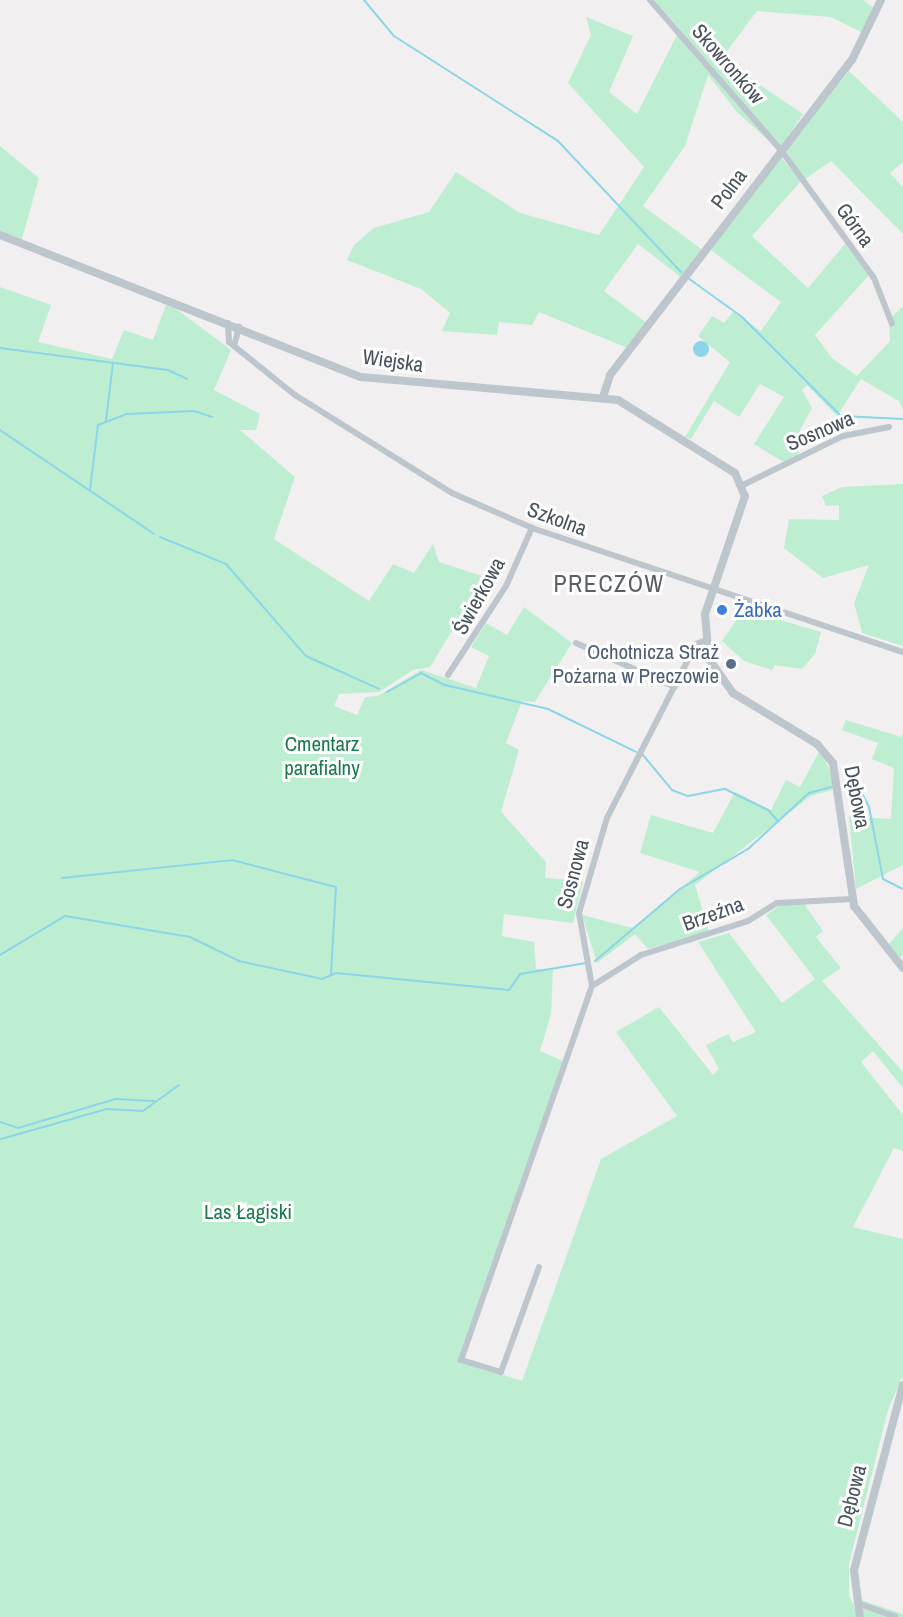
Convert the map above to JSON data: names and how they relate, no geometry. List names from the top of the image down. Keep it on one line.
{"streets":{"street":["Skowronków","Polna","Górna","Wiejska","Sosnowa","Szkolna","Świerkowa","Dębowa","Brzeźna"]},"crossings":[["Skowronków","Polna"],["Skowronków","Górna"],["Polna","Górna"],["Polna","Wiejska"],["Wiejska","Sosnowa"],["Sosnowa","Szkolna"],["Sosnowa","Dębowa"],["Sosnowa","Brzeźna"],["Szkolna","Świerkowa"],["Dębowa","Brzeźna"]],"districts":["PRECZÓW"],"parks":["Cmentarz parafialny","Las Łagiski"],"places":["Żabka","Ochotnicza Straż Pożarna w Preczowie"]}
